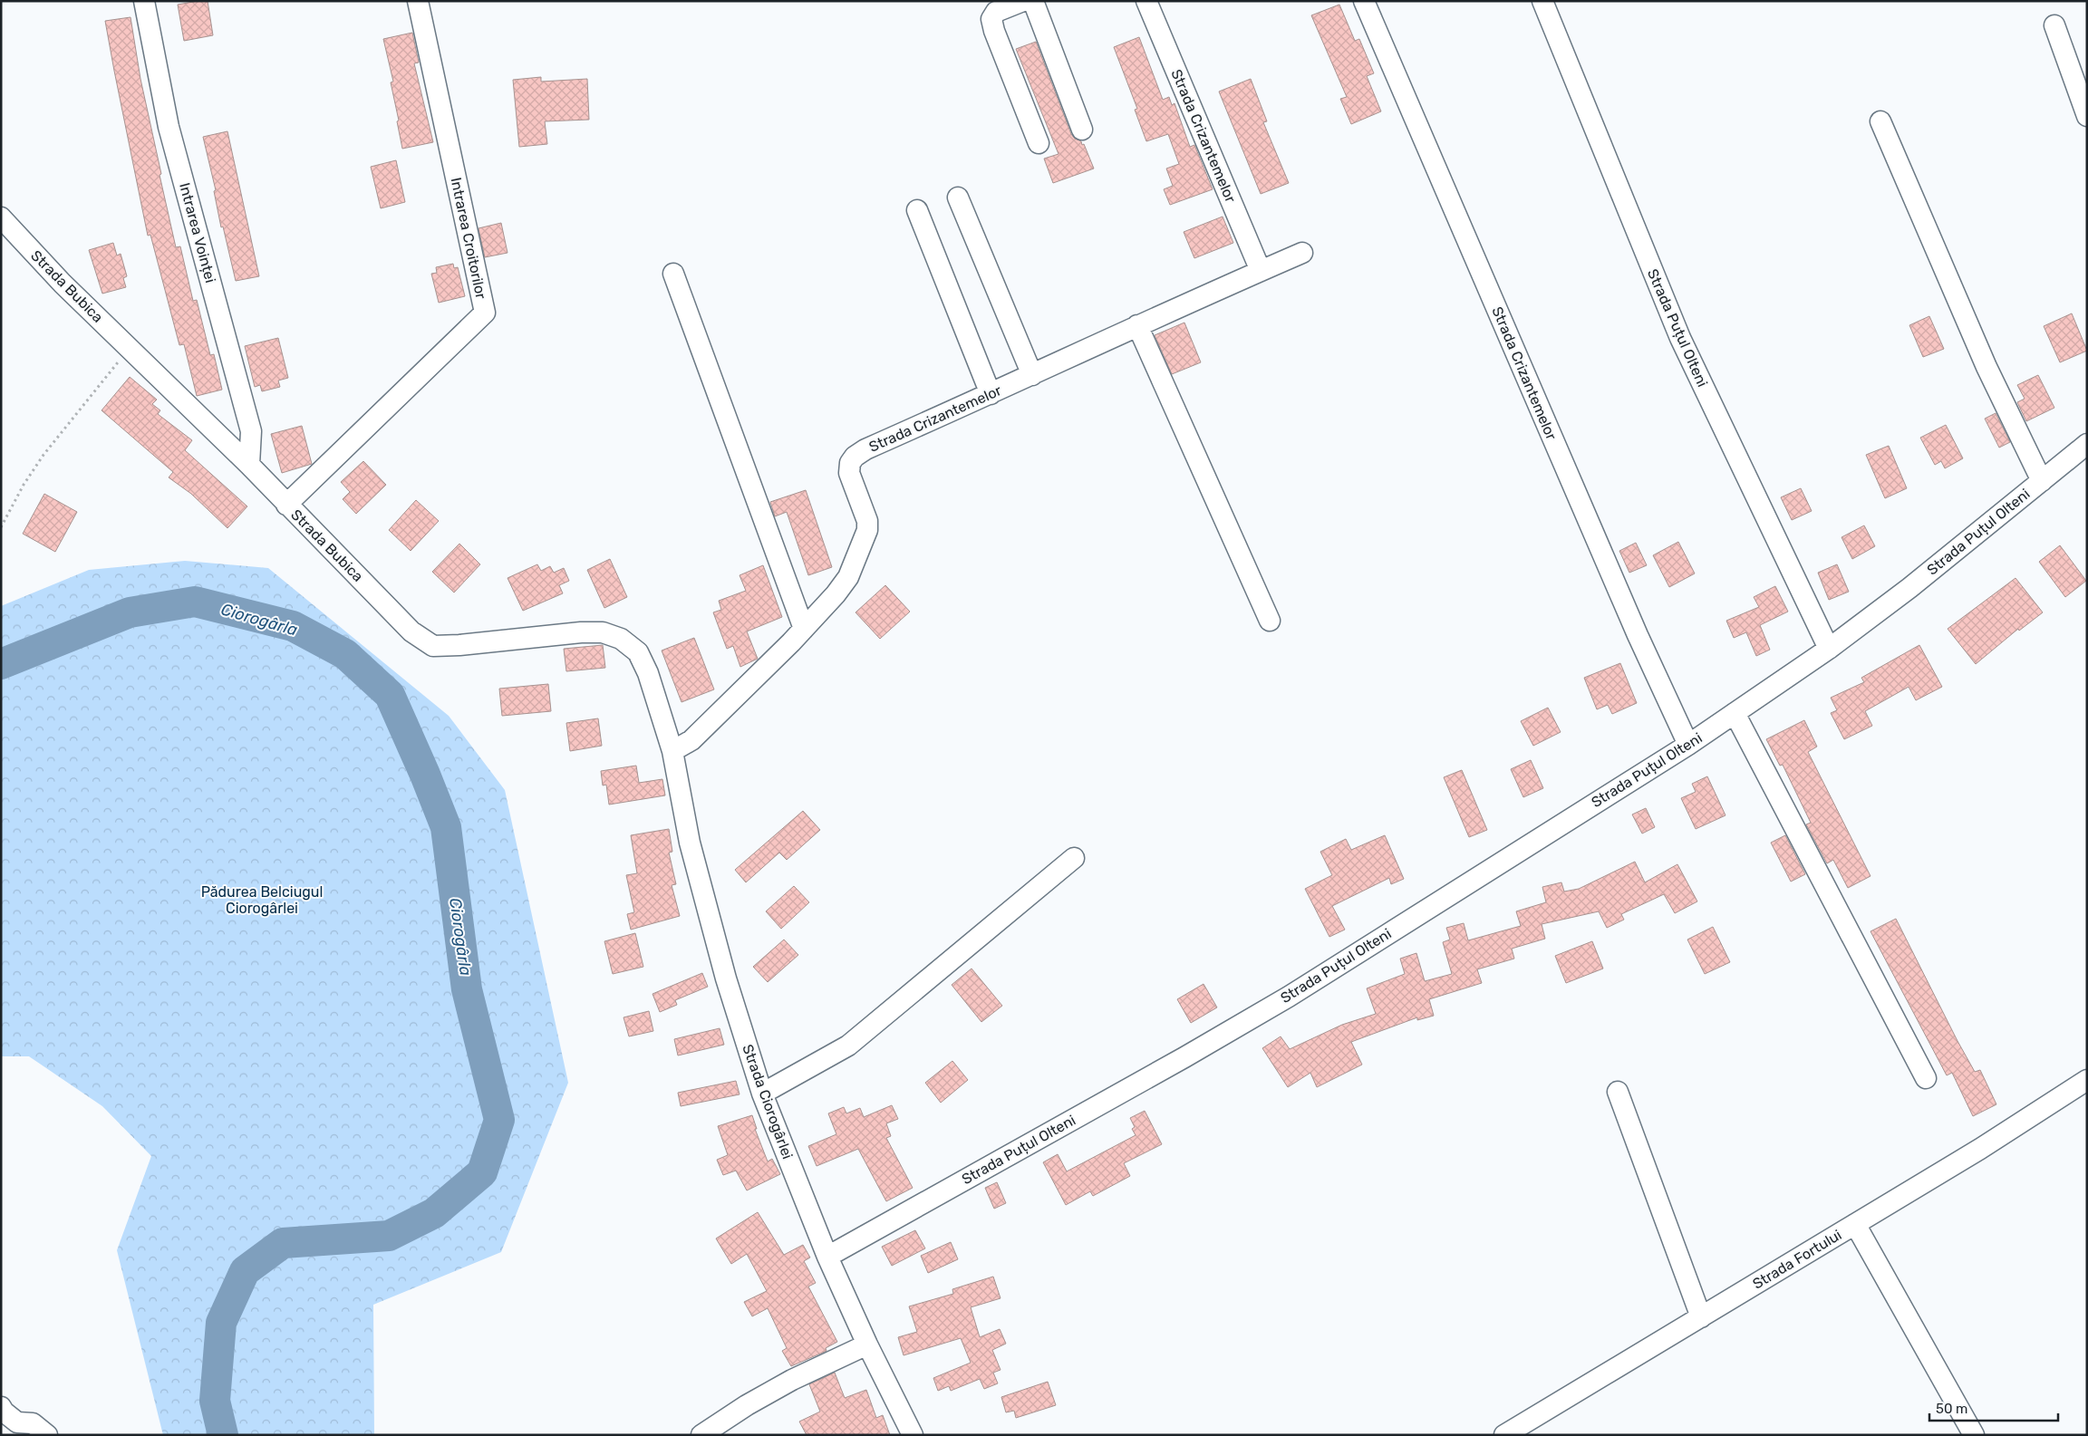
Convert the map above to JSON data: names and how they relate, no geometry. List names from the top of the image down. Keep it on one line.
{"streets":{"street":["Strada Crizantemelor","Intrarea Voinței","Intrarea Croitorilor","Strada Bubica","Strada Puțul Olteni","Strada Ciorogârlei","Strada Fortului"]},"crossings":[["Strada Crizantemelor","Strada Bubica"],["Strada Crizantemelor","Strada Puțul Olteni"],["Strada Crizantemelor","Strada Ciorogârlei"],["Intrarea Voinței","Strada Bubica"],["Intrarea Croitorilor","Strada Bubica"],["Strada Bubica","Strada Ciorogârlei"],["Strada Puțul Olteni","Strada Ciorogârlei"]],"water":["Ciorogârla"],"parks":["Pădurea Belciugul Ciorogârlei"],"scale_bar":"50 m"}
